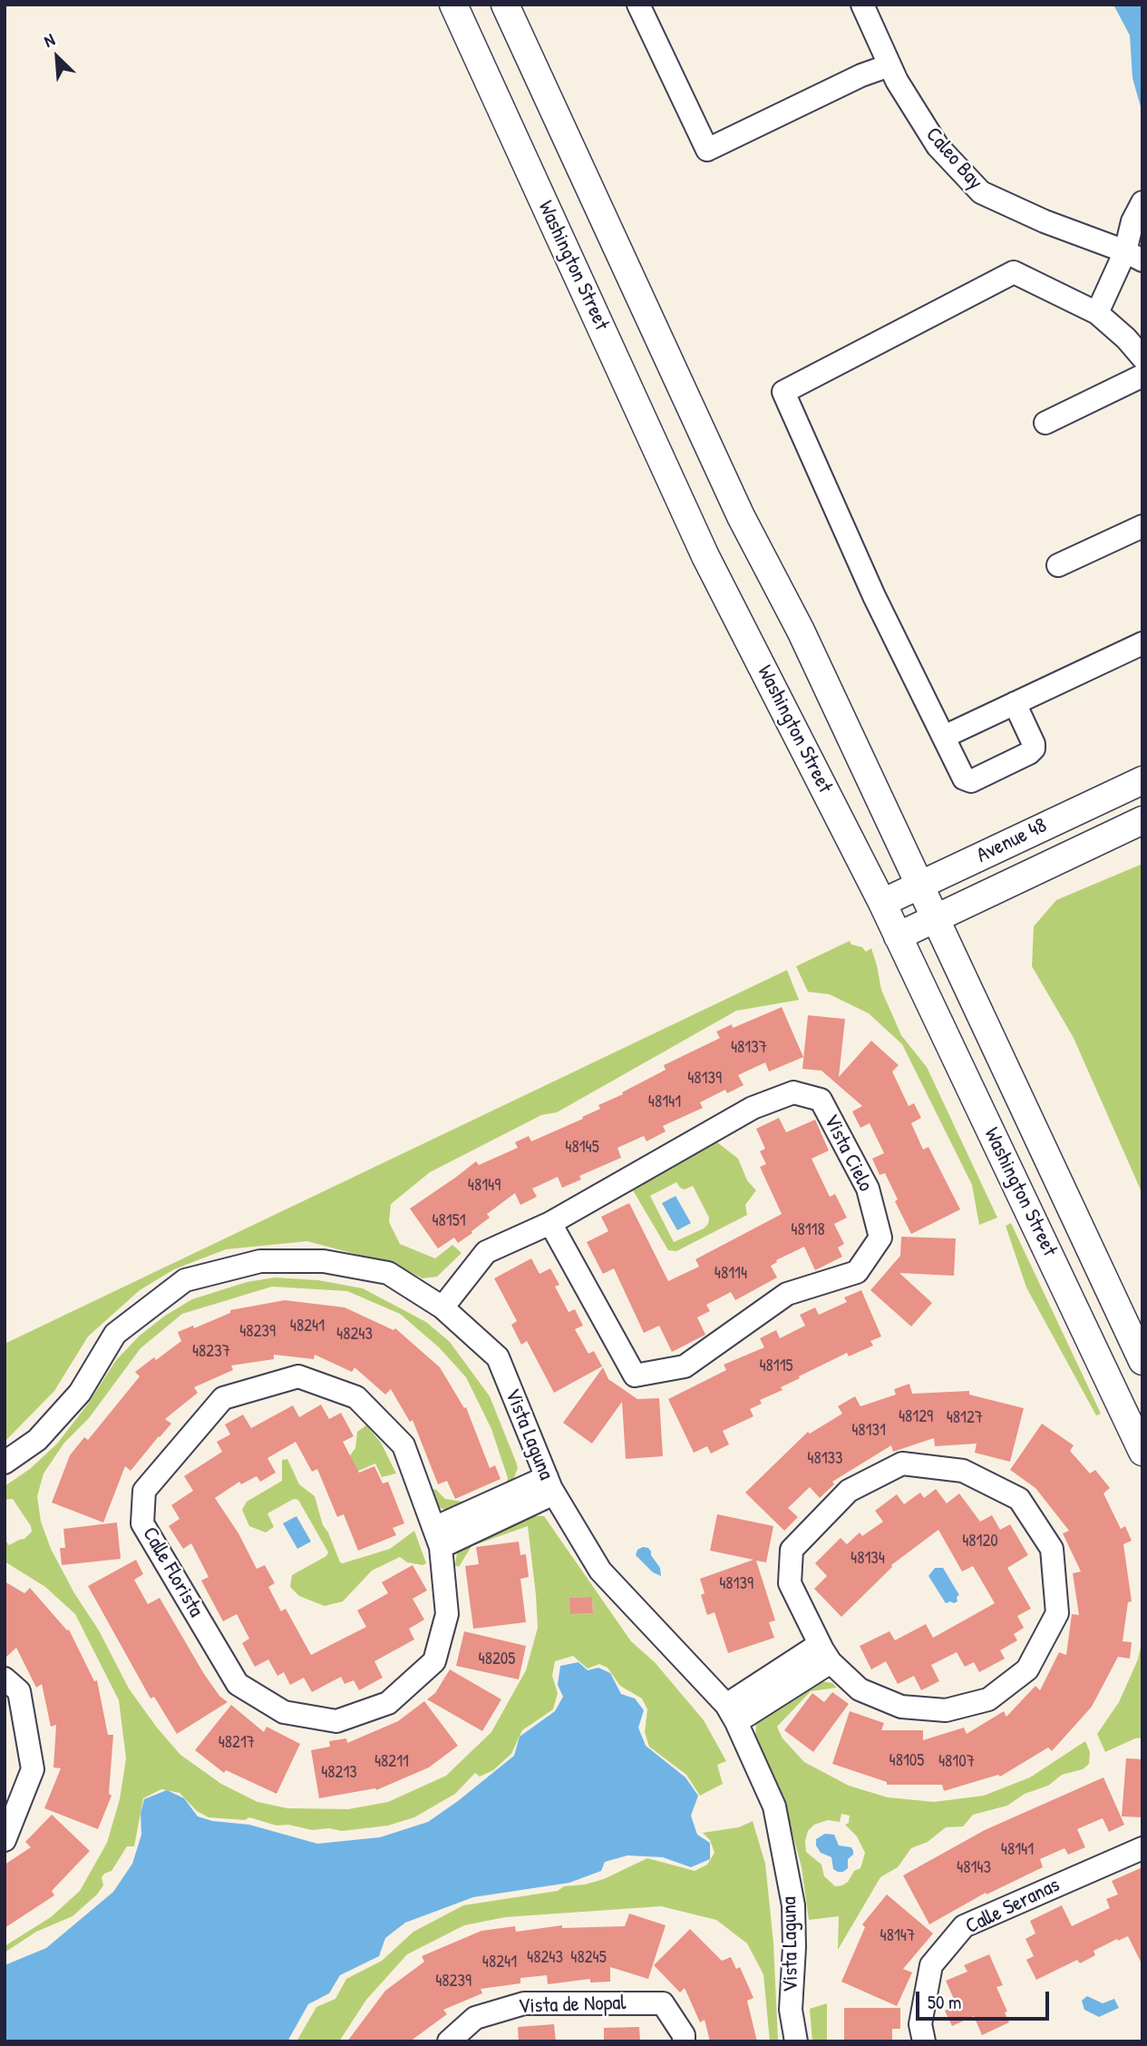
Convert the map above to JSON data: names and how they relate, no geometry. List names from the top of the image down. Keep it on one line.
{"streets":{"main road":["Washington Street","Avenue 48"],"street":["Caleo Bay","Vista Cielo","Vista Laguna","Calle Florista","Calle Seranas","Vista de Nopal"]},"crossings":[["Washington Street","Avenue 48"],["Vista Cielo","Vista Laguna"]],"house_numbers":["48137","48139","48141","48145","48149","48151","48118","48114","48241","48239","48243","48237","48115","48129","48127","48131","48133","48120","48134","48139","48205","48217","48105","48211","48107","48213","48141","48143","48147","48243","48245","48241","48239"],"scale_bar":"50 m","north":"top left"}
